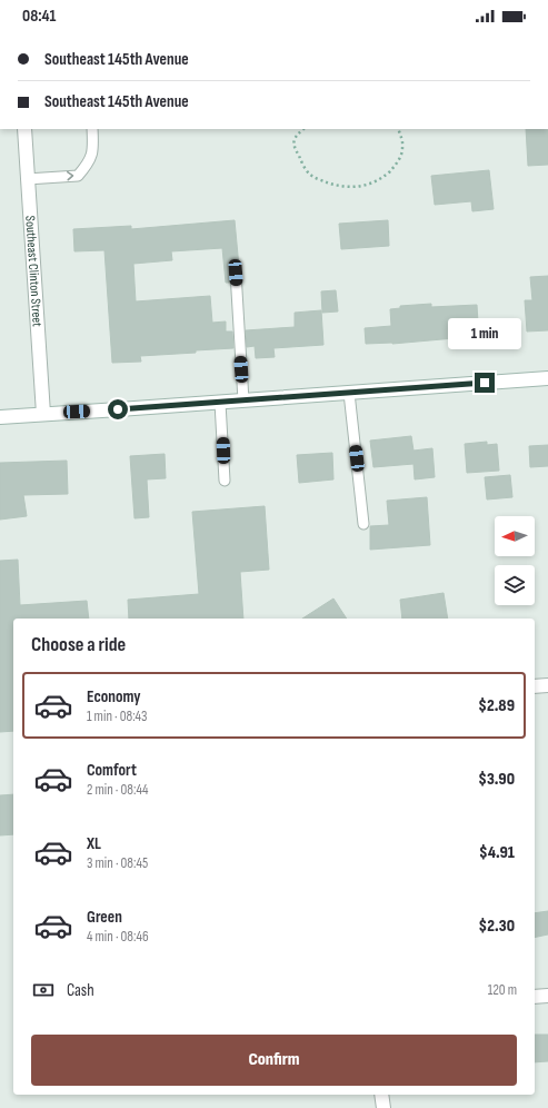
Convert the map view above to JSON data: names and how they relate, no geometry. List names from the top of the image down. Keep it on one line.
{"streets":{"street":["Southeast Clinton Street"]},"north":"left","page":{"status":"08:41","banner":["Southeast 145th Avenue","Southeast 145th Avenue"],"bubble":"1 min","heading":"Choose a ride","list":[{"name":"Economy","note":"1 min · 08:43","value":"$2.89"},{"name":"Comfort","note":"2 min · 08:44","value":"$3.90"},{"name":"XL","note":"3 min · 08:45","value":"$4.91"},{"name":"Green","note":"4 min · 08:46","value":"$2.30"}],"pay":["Cash","120 m"],"buttons":"Confirm"}}
